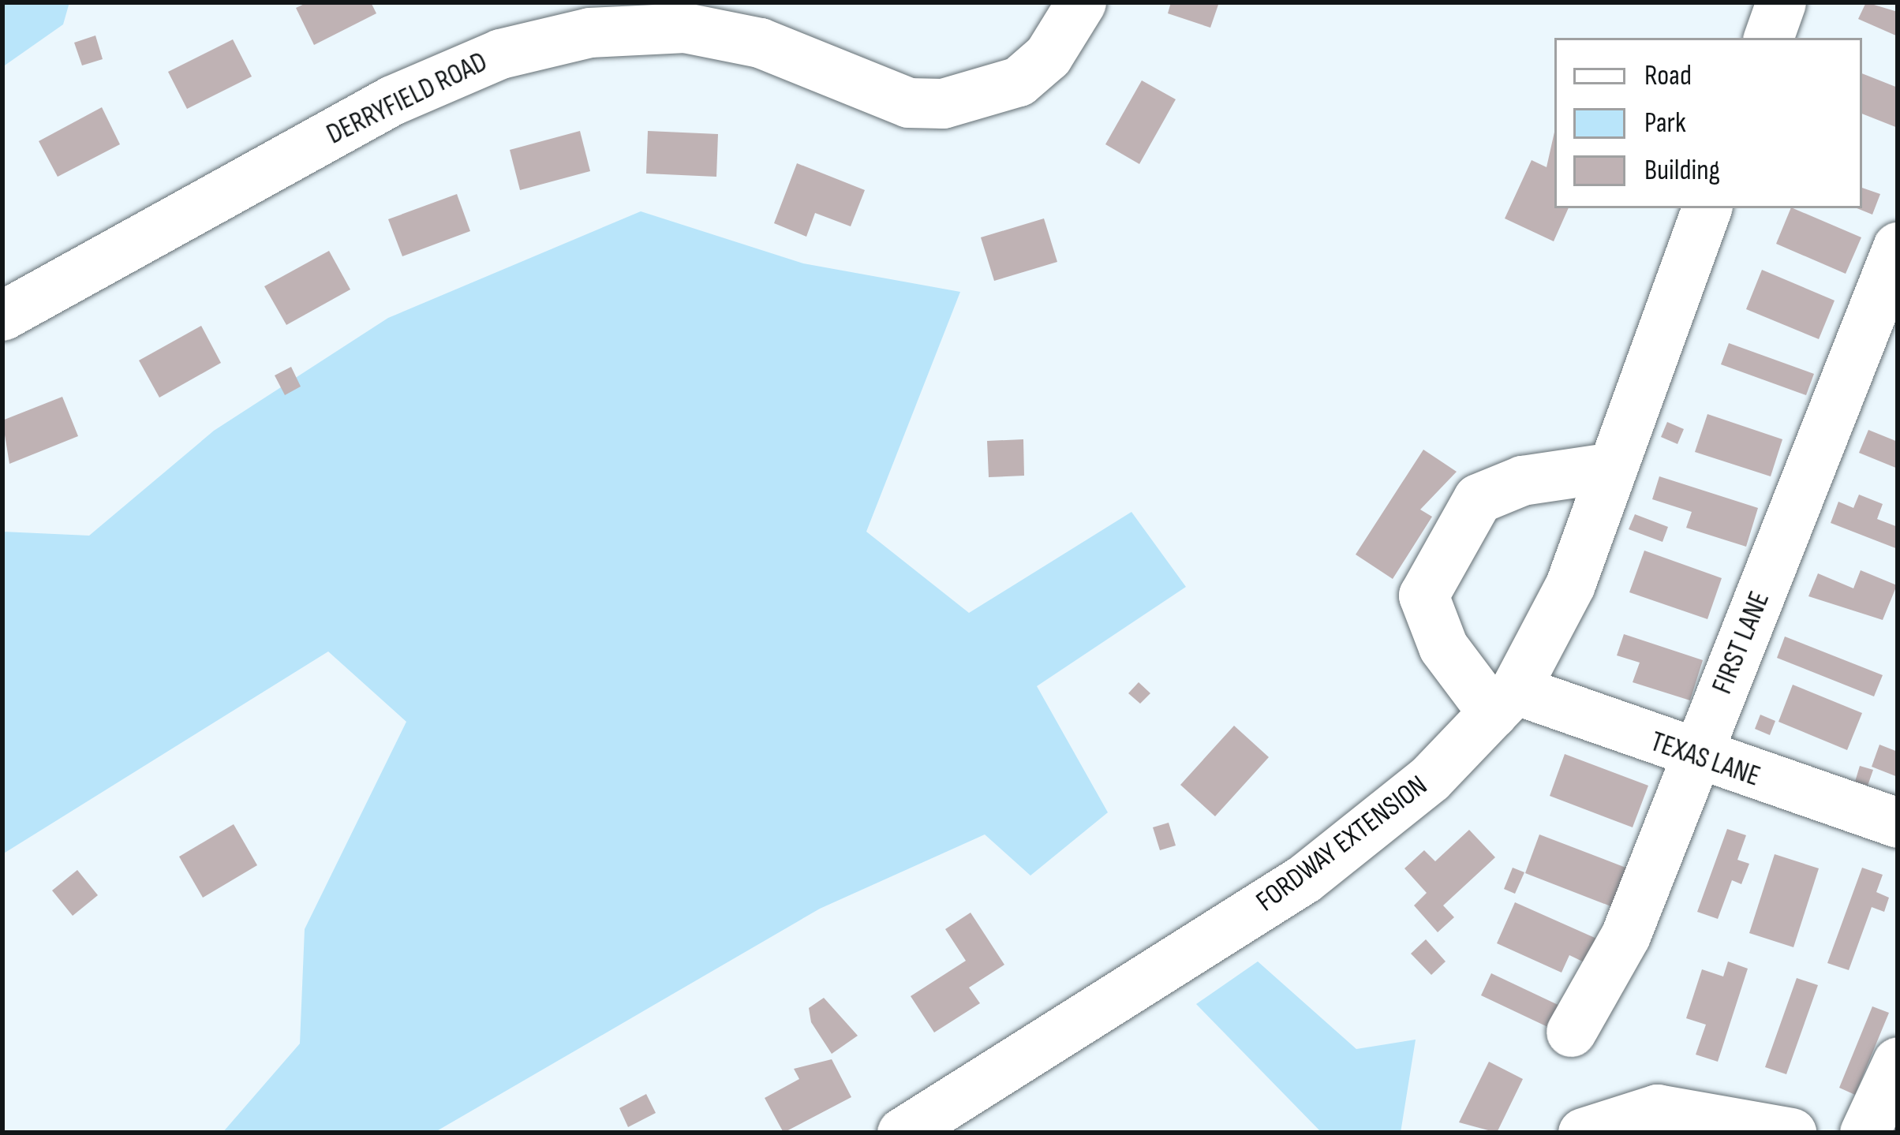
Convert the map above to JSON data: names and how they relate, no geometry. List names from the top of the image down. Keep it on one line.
{"streets":{"street":["DERRYFIELD ROAD","FIRST LANE","TEXAS LANE","FORDWAY EXTENSION"]},"crossings":[["FIRST LANE","TEXAS LANE"],["TEXAS LANE","FORDWAY EXTENSION"]],"legend":["Road","Park","Building"]}
